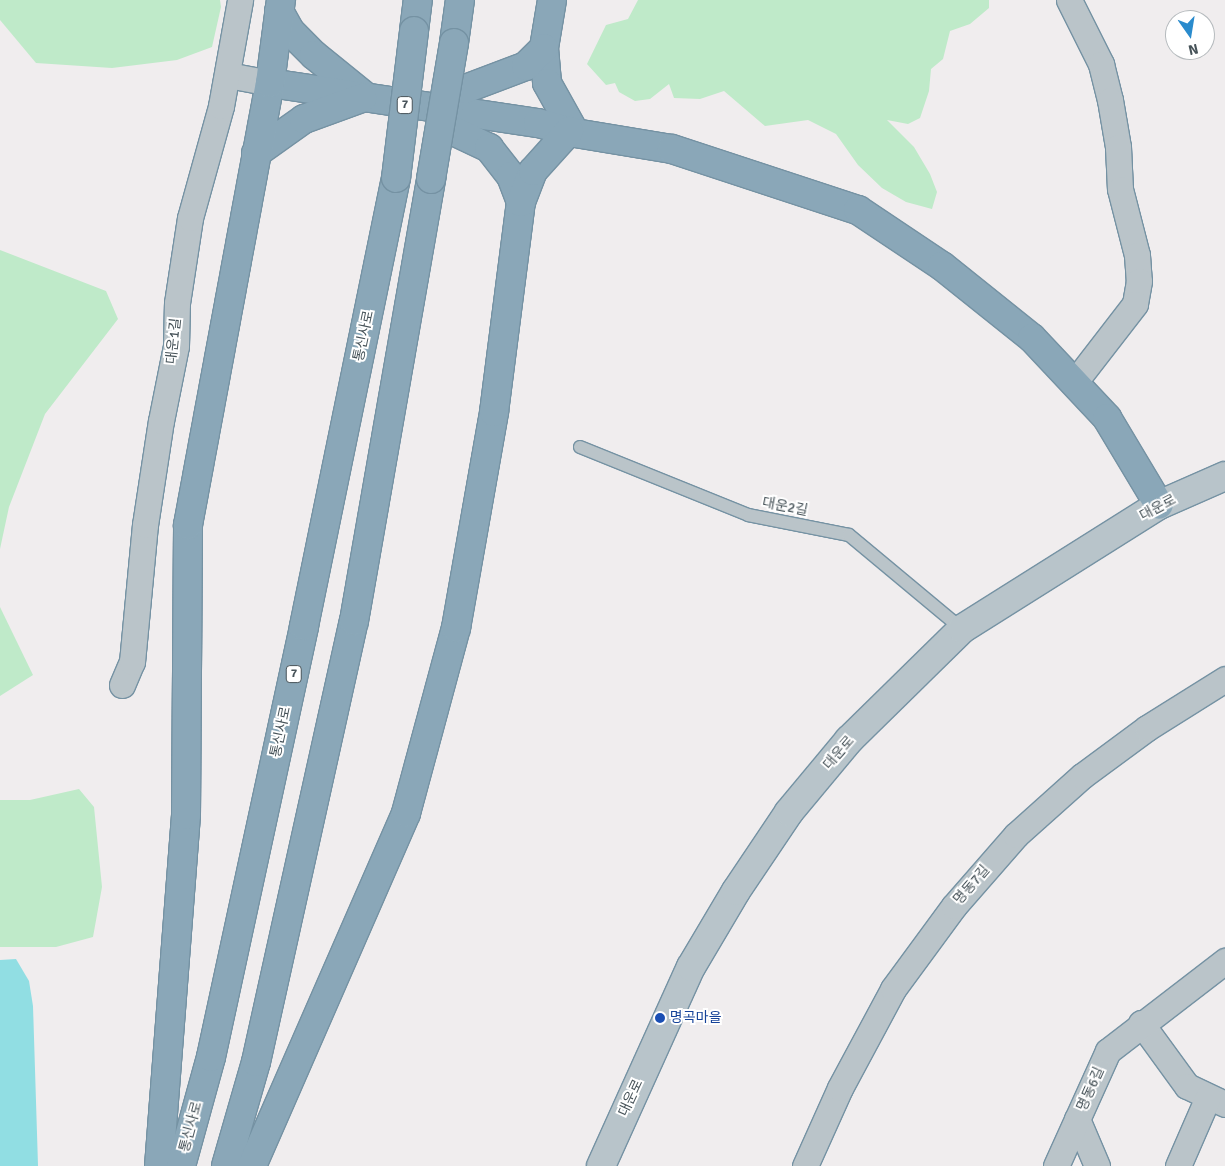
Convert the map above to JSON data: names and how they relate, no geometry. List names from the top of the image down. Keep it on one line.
{"streets":{"highway":["7","통신사로"],"street":["대운1길","대운로","명동7길","명동6길"],"lane":["대운2길"]},"crossings":[["대운2길","대운로"]],"places":["명곡마을"],"north":"bottom"}
